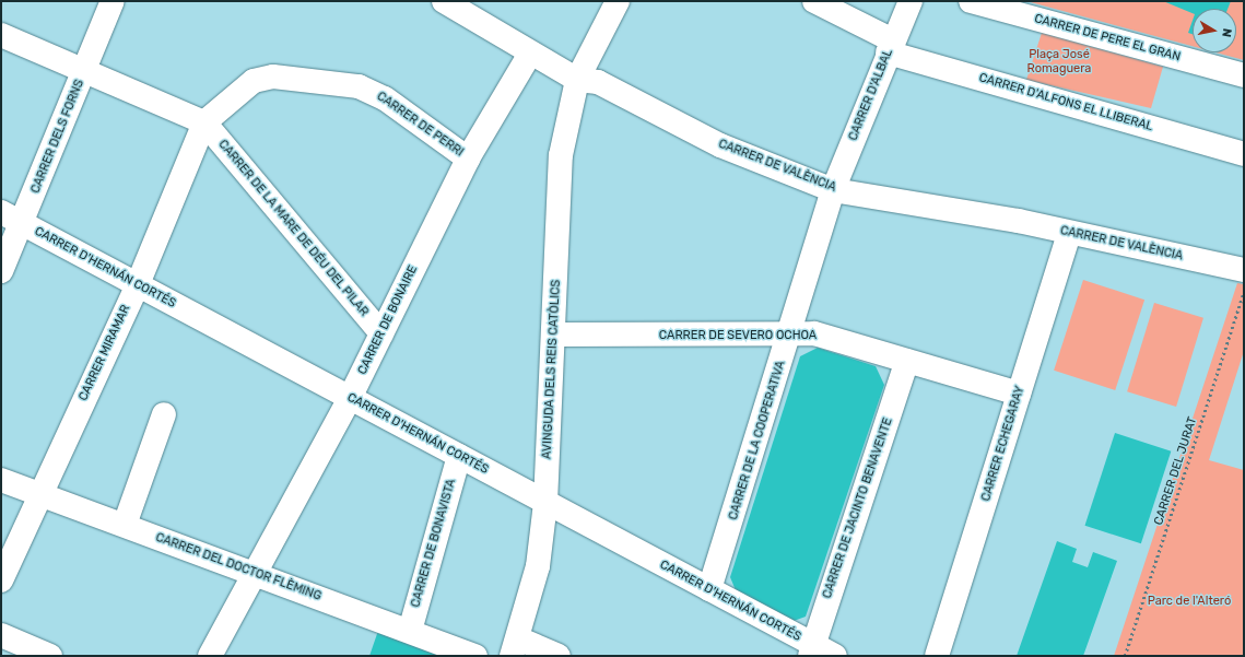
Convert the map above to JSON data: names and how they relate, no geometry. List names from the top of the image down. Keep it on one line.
{"streets":{"street":["CARRER DE PERE EL GRAN","CARRER D'ALBAL","CARRER D'ALFONS EL LLIBERAL","CARRER DE PERRI","CARRER DELS FORNS","CARRER DE VALÈNCIA","CARRER DE LA MARE DE DÉU DEL PILAR","CARRER D'HERNÁN CORTÉS","CARRER DE BONAIRE","CARRER DE SEVERO OCHOA","CARRER MIRAMAR","AVINGUDA DELS REIS CATÒLICS","CARRER DE LA COOPERATIVA","CARRER ECHEGARAY","CARRER DE JACINTO BENAVENTE","CARRER DE BONAVISTA","CARRER DEL DOCTOR FLÈMING"],"path":["CARRER DEL JURAT"]},"crossings":[["CARRER D'ALBAL","CARRER D'ALFONS EL LLIBERAL"],["CARRER D'ALBAL","CARRER DE VALÈNCIA"],["CARRER D'ALBAL","CARRER DE LA COOPERATIVA"],["CARRER DE PERRI","CARRER DE LA MARE DE DÉU DEL PILAR"],["CARRER DE PERRI","CARRER DE BONAIRE"],["CARRER DE PERRI","CARRER MIRAMAR"],["CARRER DELS FORNS","CARRER D'HERNÁN CORTÉS"],["CARRER DE VALÈNCIA","CARRER DE BONAIRE"],["CARRER DE VALÈNCIA","AVINGUDA DELS REIS CATÒLICS"],["CARRER DE VALÈNCIA","CARRER DE LA COOPERATIVA"],["CARRER DE VALÈNCIA","CARRER ECHEGARAY"],["CARRER DE LA MARE DE DÉU DEL PILAR","CARRER DE BONAIRE"],["CARRER DE LA MARE DE DÉU DEL PILAR","CARRER MIRAMAR"],["CARRER D'HERNÁN CORTÉS","CARRER DE BONAIRE"],["CARRER D'HERNÁN CORTÉS","CARRER MIRAMAR"],["CARRER D'HERNÁN CORTÉS","AVINGUDA DELS REIS CATÒLICS"],["CARRER D'HERNÁN CORTÉS","CARRER DE LA COOPERATIVA"],["CARRER D'HERNÁN CORTÉS","CARRER DE JACINTO BENAVENTE"],["CARRER D'HERNÁN CORTÉS","CARRER DE BONAVISTA"],["CARRER DE BONAIRE","CARRER DEL DOCTOR FLÈMING"],["CARRER DE SEVERO OCHOA","AVINGUDA DELS REIS CATÒLICS"],["CARRER DE SEVERO OCHOA","CARRER DE LA COOPERATIVA"],["CARRER DE SEVERO OCHOA","CARRER ECHEGARAY"],["CARRER DE SEVERO OCHOA","CARRER DE JACINTO BENAVENTE"],["CARRER MIRAMAR","CARRER DEL DOCTOR FLÈMING"],["CARRER DE BONAVISTA","CARRER DEL DOCTOR FLÈMING"]],"parks":["Plaça José Romaguera","Parc de l'Alteró"],"north":"right"}
